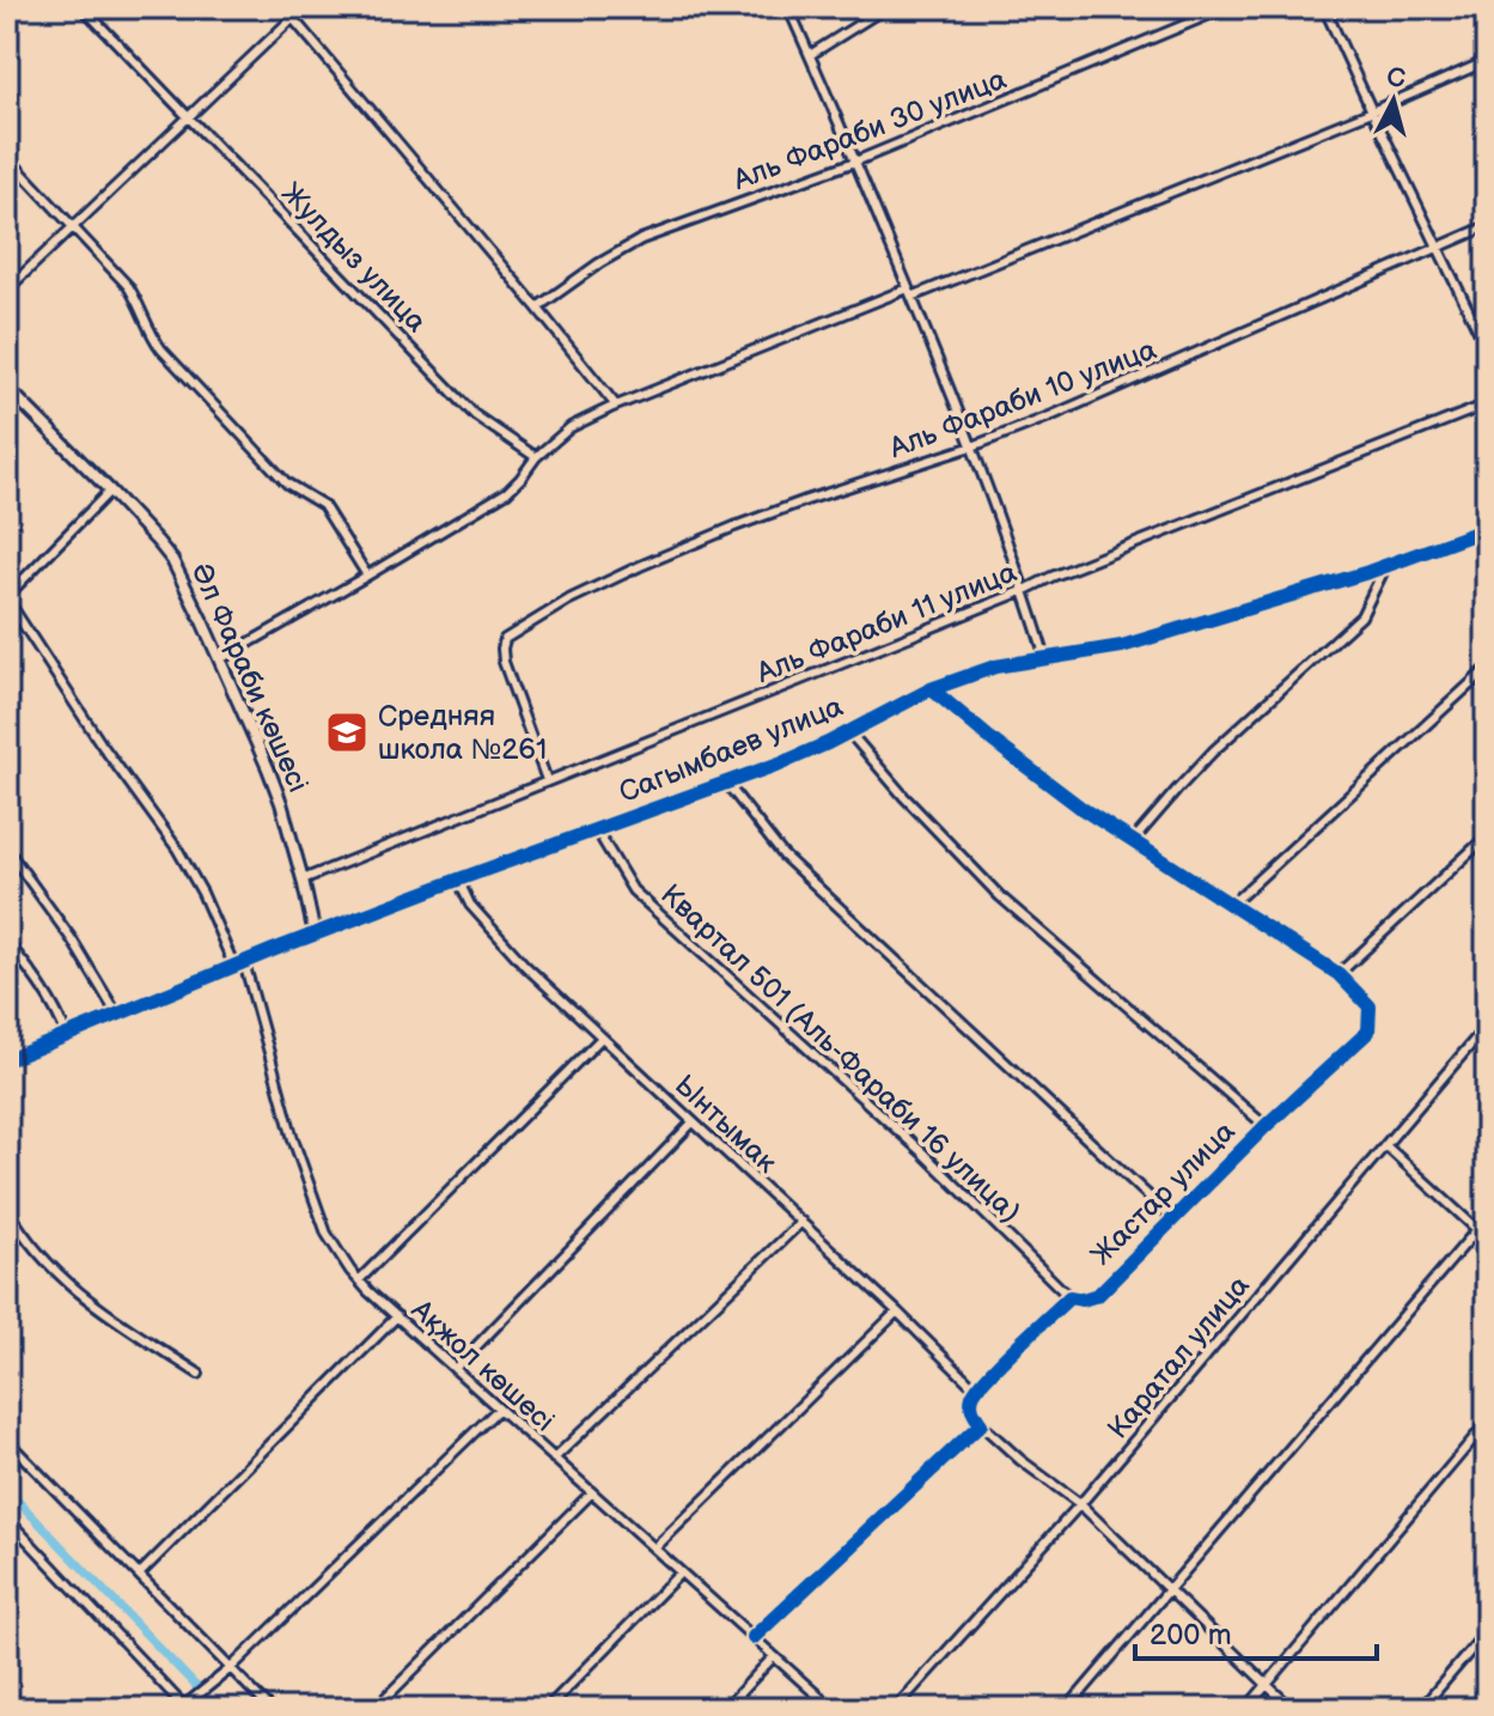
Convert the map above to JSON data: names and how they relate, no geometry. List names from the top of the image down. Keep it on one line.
{"streets":{"street":["Аль Фараби 30 улица","Жулдыз улица","Аль Фараби 10 улица","Аль Фараби 11 улица","Әл Фараби көшесі","Сагымбаев улица","Квартал 501 (Аль-Фараби 16 улица)","Ынтымак","Жастар улица","Каратал улица","Ақжол көшесі"]},"crossings":[["Аль Фараби 10 улица","Аль Фараби 11 улица"],["Аль Фараби 11 улица","Әл Фараби көшесі"],["Әл Фараби көшесі","Сагымбаев улица"],["Сагымбаев улица","Квартал 501 (Аль-Фараби 16 улица)"],["Сагымбаев улица","Ынтымак"],["Сагымбаев улица","Ақжол көшесі"],["Квартал 501 (Аль-Фараби 16 улица)","Жастар улица"],["Ынтымак","Жастар улица"]],"places":{"school or university":["Средняя школа №261"]},"scale_bar":"200 m","north":"top"}
